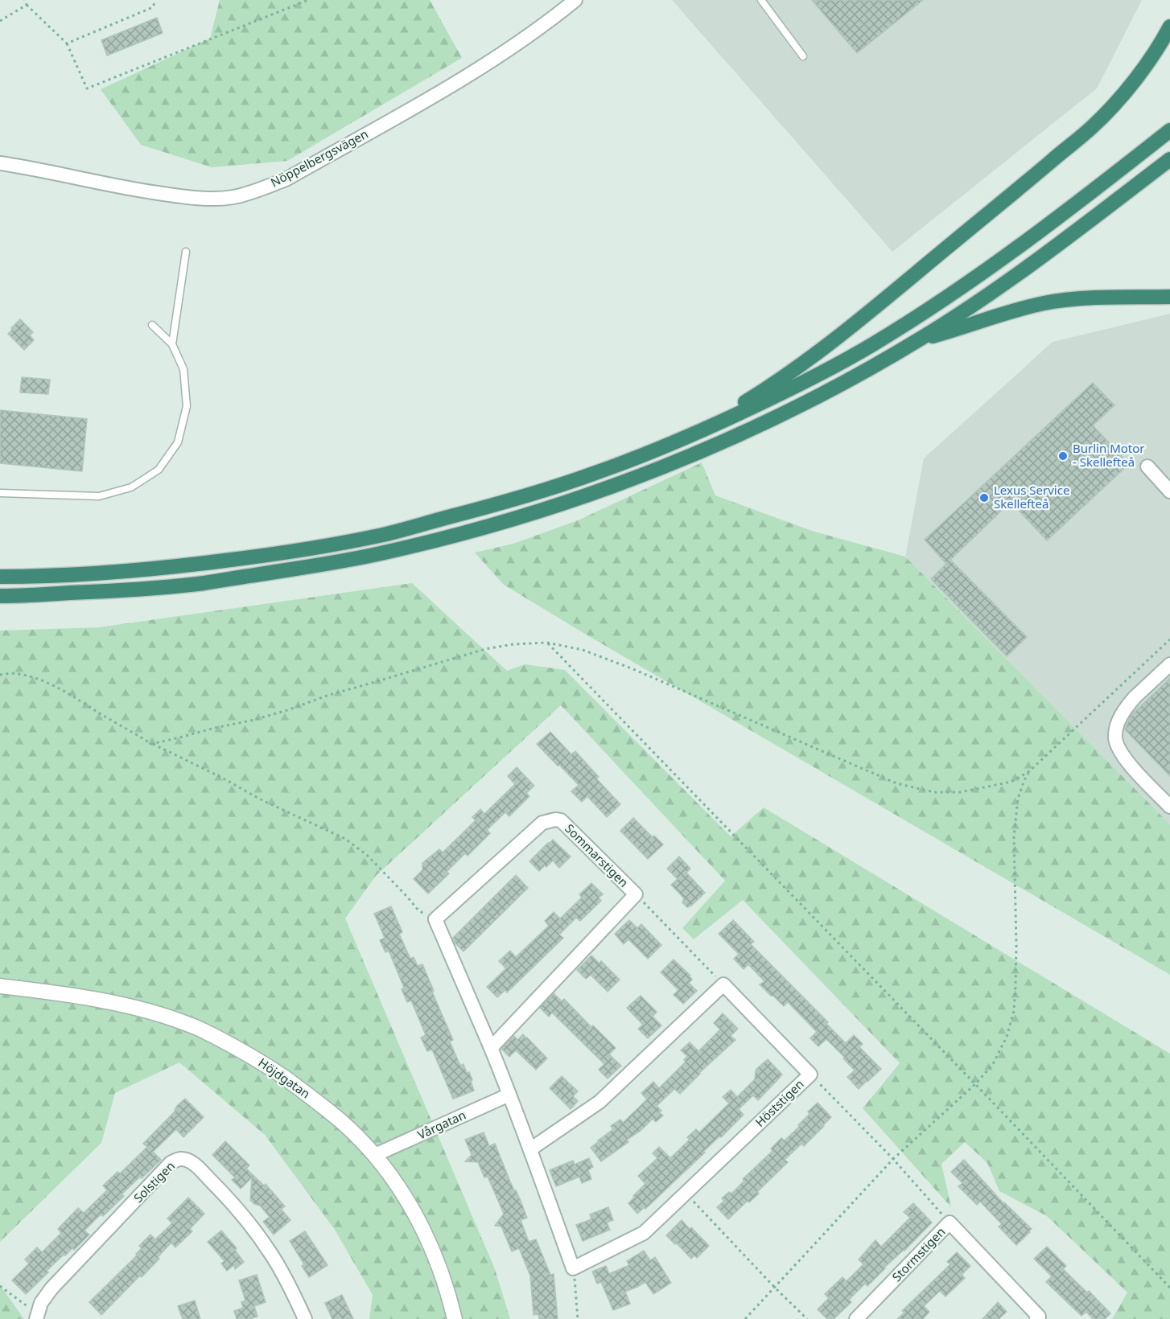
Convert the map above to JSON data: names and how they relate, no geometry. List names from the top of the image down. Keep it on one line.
{"streets":{"street":["Nöppelbergsvägen","Sommarstigen","Höjdgatan","Höststigen","Vårgatan","Solstigen","Stormstigen"]},"crossings":[["Höjdgatan","Vårgatan"]],"places":["Burlin Motor - Skellefteå","Lexus Service Skellefteå"]}
